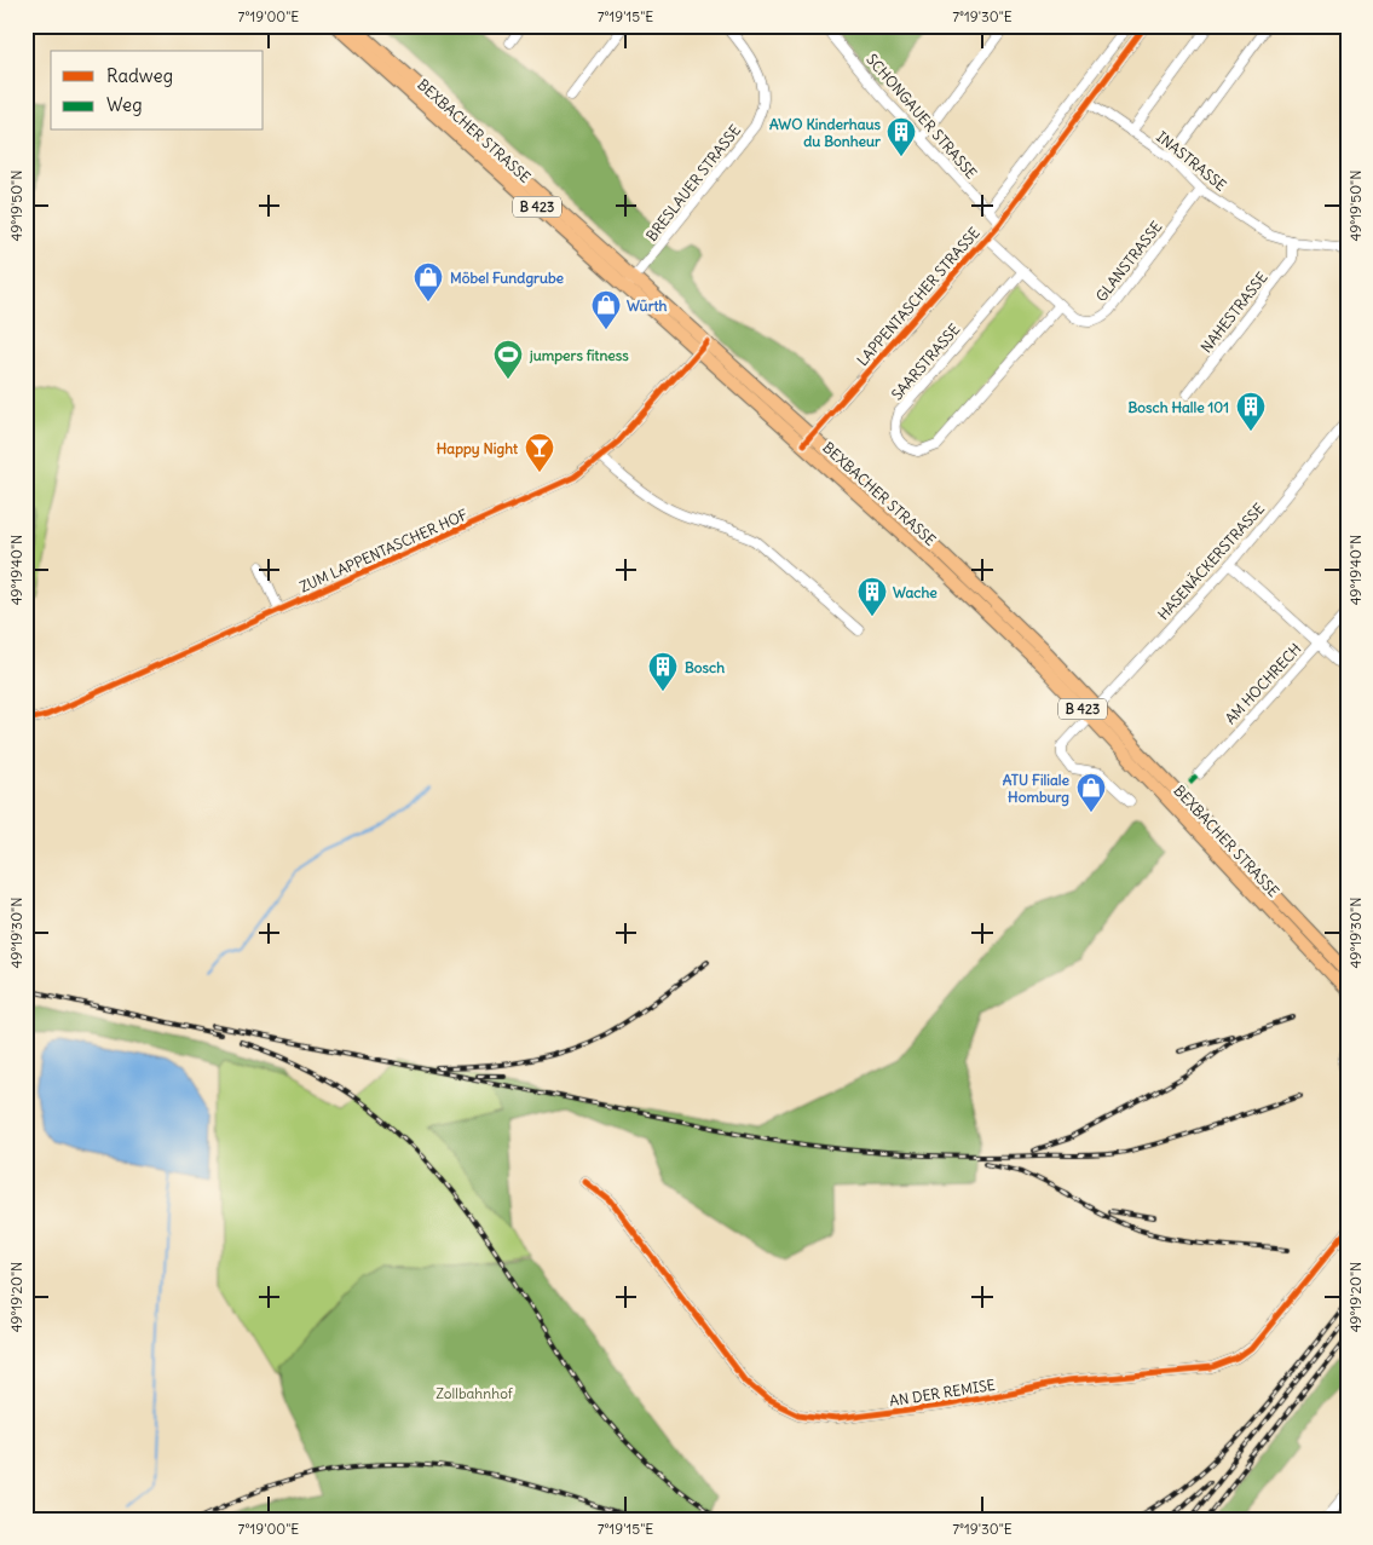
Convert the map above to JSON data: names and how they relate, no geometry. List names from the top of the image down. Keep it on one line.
{"streets":{"main road":["BEXBACHER STRASSE","B 423"],"street":["SCHONGAUER STRASSE","INASTRASSE","BRESLAUER STRASSE","GLANSTRASSE","LAPPENTASCHER STRASSE","NAHESTRASSE","SAARSTRASSE","ZUM LAPPENTASCHER HOF","HASENÄCKERSTRASSE","AM HOCHRECH","AN DER REMISE"]},"crossings":[["SCHONGAUER STRASSE","LAPPENTASCHER STRASSE"],["BEXBACHER STRASSE","BRESLAUER STRASSE"],["BEXBACHER STRASSE","LAPPENTASCHER STRASSE"],["BEXBACHER STRASSE","ZUM LAPPENTASCHER HOF"],["BEXBACHER STRASSE","HASENÄCKERSTRASSE"],["INASTRASSE","GLANSTRASSE"],["INASTRASSE","LAPPENTASCHER STRASSE"],["INASTRASSE","NAHESTRASSE"],["GLANSTRASSE","LAPPENTASCHER STRASSE"],["GLANSTRASSE","SAARSTRASSE"]],"parks":["Zollbahnhof"],"places":{"building":["AWO Kinderhaus du Bonheur","Bosch Halle 101","Wache","Bosch"],"shop":["Möbel Fundgrube","Würth","ATU Filiale Homburg"],"sports":["jumpers fitness"],"bar":["Happy Night"]},"legend":["Radweg","Weg"],"coordinates":["7°19'00\"E","7°19'15\"E","7°19'30\"E","49°19'50\"N","49°19'40\"N","49°19'30\"N","49°19'20\"N"]}
